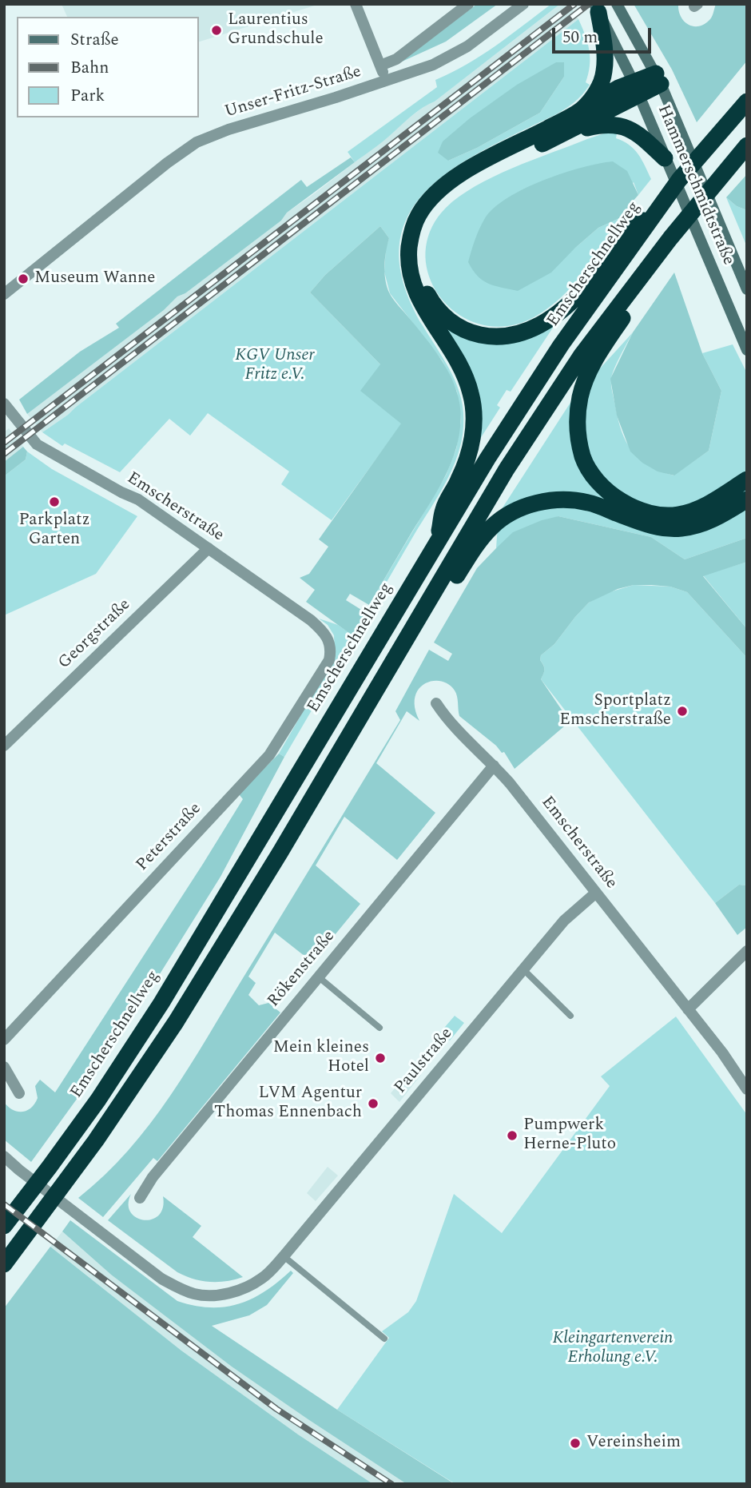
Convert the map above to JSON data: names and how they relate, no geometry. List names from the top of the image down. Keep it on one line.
{"streets":{"highway":["Emscherschnellweg"],"main road":["Hammerschmidtstraße"],"street":["Unser-Fritz-Straße","Emscherstraße","Georgstraße","Peterstraße","Rökenstraße","Paulstraße"]},"crossings":[["Emscherstraße","Georgstraße"],["Emscherstraße","Peterstraße"],["Emscherstraße","Rökenstraße"],["Emscherstraße","Paulstraße"]],"parks":["KGV Unser Fritz e.V.","Kleingartenverein Erholung e.V."],"places":["Laurentius Grundschule","Museum Wanne","Parkplatz Garten","Sportplatz Emscherstraße","Mein kleines Hotel","LVM Agentur Thomas Ennenbach","Pumpwerk Herne-Pluto","Vereinsheim"],"legend":["Straße","Bahn","Park"],"scale_bar":"50 m"}
